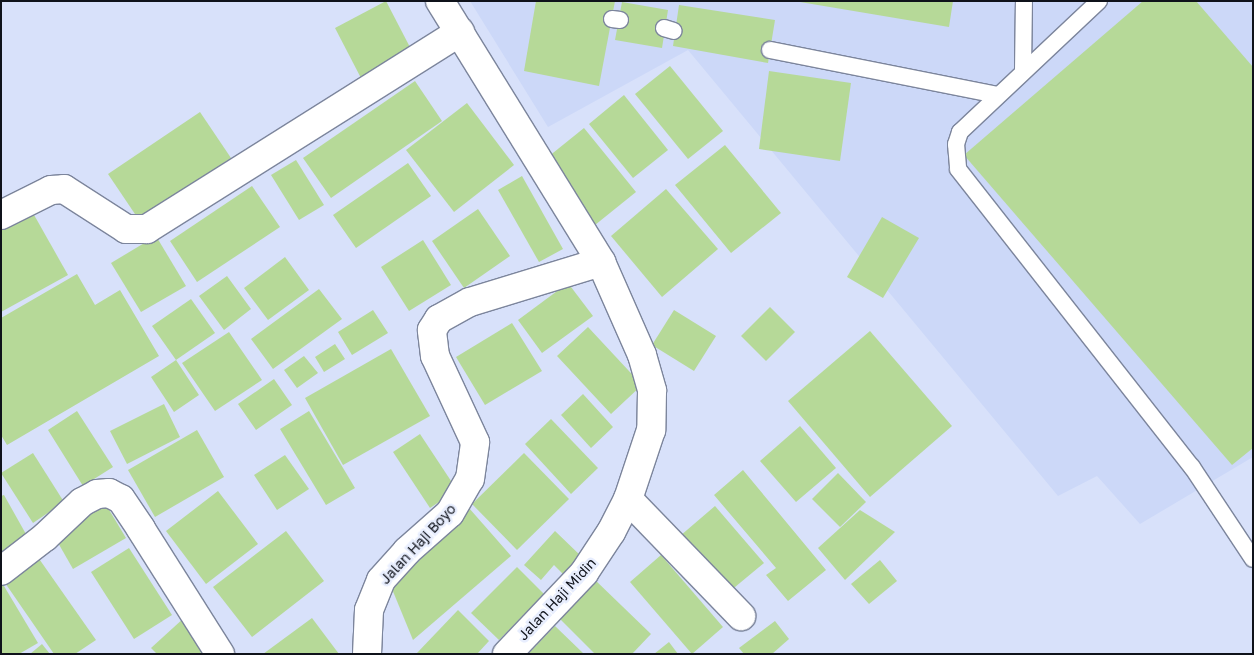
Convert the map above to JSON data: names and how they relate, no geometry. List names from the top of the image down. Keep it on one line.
{"streets":{"street":["Jalan Haji Boyo","Jalan Haji Midin"]},"crossings":[["Jalan Haji Boyo","Jalan Haji Midin"]]}
